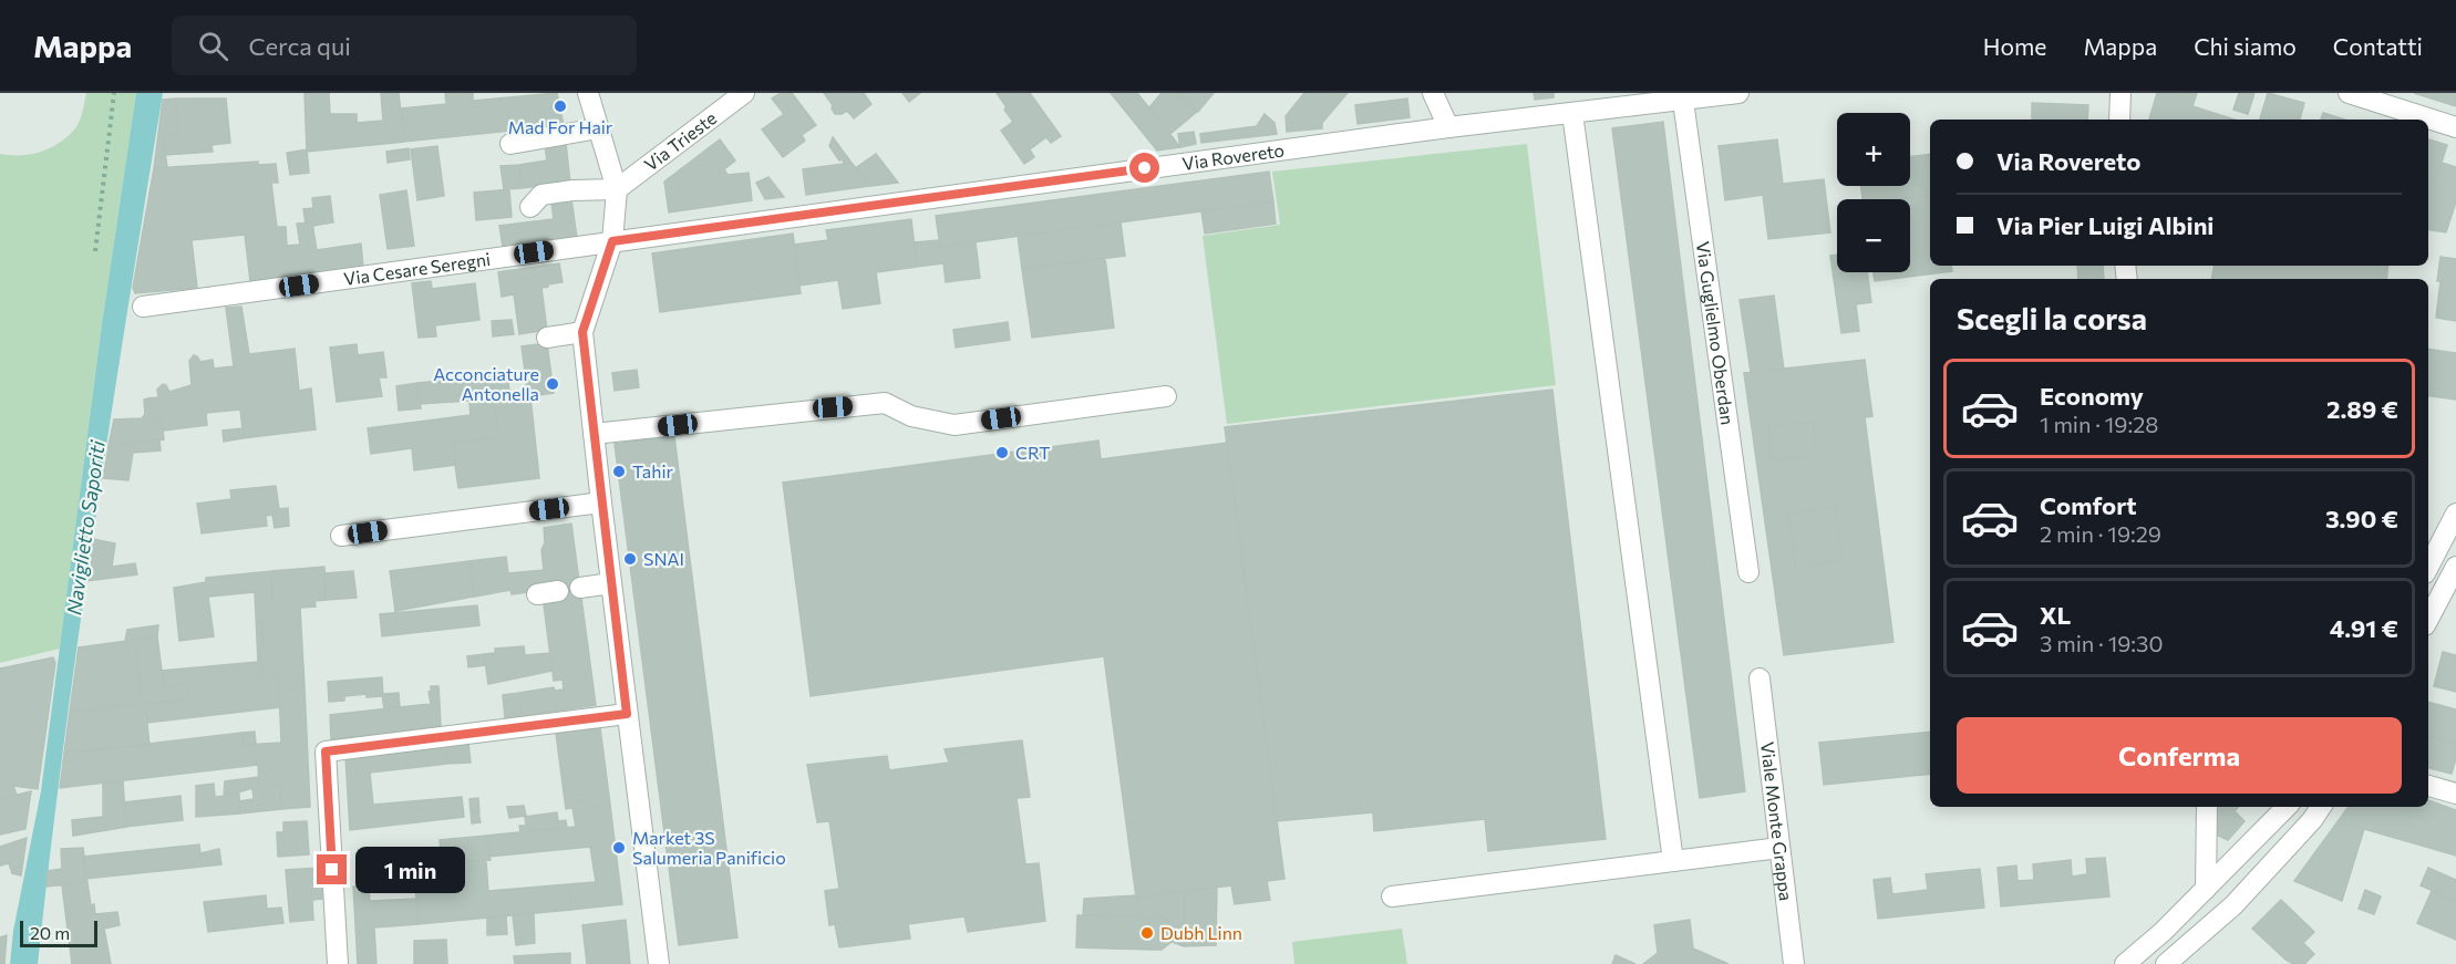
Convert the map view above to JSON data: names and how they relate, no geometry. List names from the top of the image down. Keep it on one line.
{"streets":{"street":["Via Trieste","Via Rovereto","Via Cesare Seregni","Via Guglielmo Oberdan","Viale Monte Grappa"]},"crossings":[["Via Rovereto","Via Cesare Seregni"],["Via Rovereto","Via Guglielmo Oberdan"]],"water":["Naviglietto Saporiti"],"places":["Mad For Hair","Acconciature Antonella","CRT","Tahir","SNAI","Market 3S Salumeria Panificio","Dubh Linn"],"scale_bar":"20 m","page":{"header":"Mappa","search":"Cerca qui","nav":["Home","Mappa","Chi siamo","Contatti"],"map_buttons":["+","−"],"banner":["Via Rovereto","Via Pier Luigi Albini"],"heading":"Scegli la corsa","list":[{"name":"Economy","note":"1 min · 19:28","value":"2.89 €"},{"name":"Comfort","note":"2 min · 19:29","value":"3.90 €"},{"name":"XL","note":"3 min · 19:30","value":"4.91 €"}],"buttons":"Conferma","bubble":"1 min","scale":"20 m"}}
